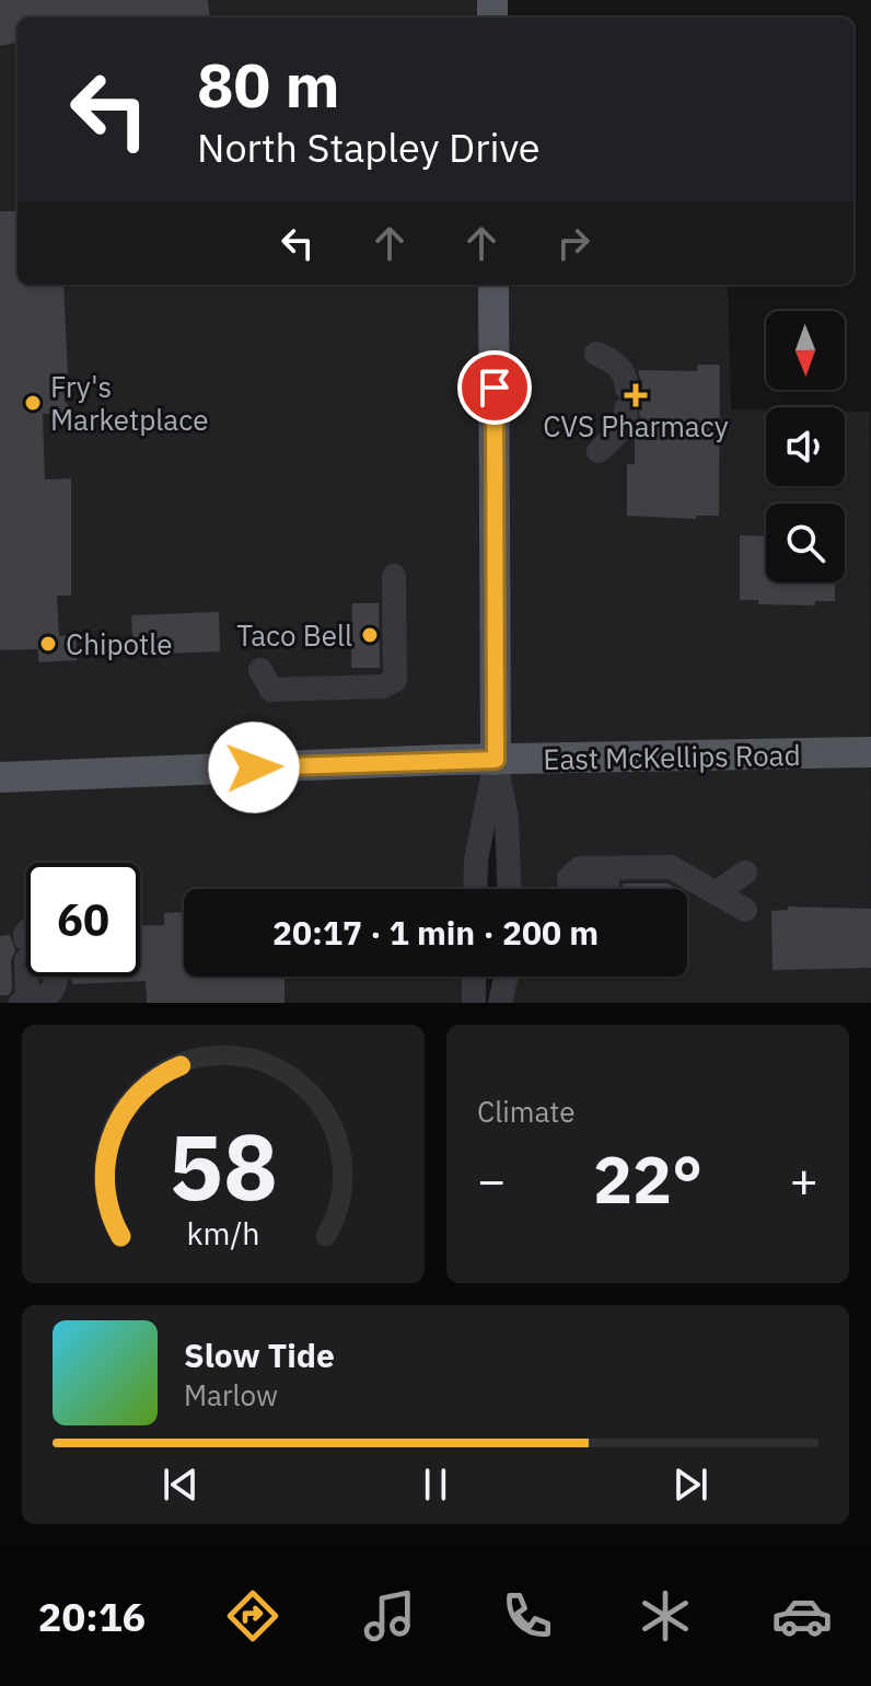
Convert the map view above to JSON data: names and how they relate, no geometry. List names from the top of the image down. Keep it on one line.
{"streets":{"main road":["East McKellips Road"]},"places":{"health":["CVS Pharmacy"],"other":["Fry's Marketplace","Taco Bell","Chipotle"]},"north":"bottom","page":{"turn":["80 m","North Stapley Drive"],"limit":"60","trip":"20:17 · 1 min · 200 m","tile":"Climate","heat":["−","22°","+"],"song":["Slow Tide","Marlow"],"tabs":"20:16","gauge":["58","km/h"]}}
